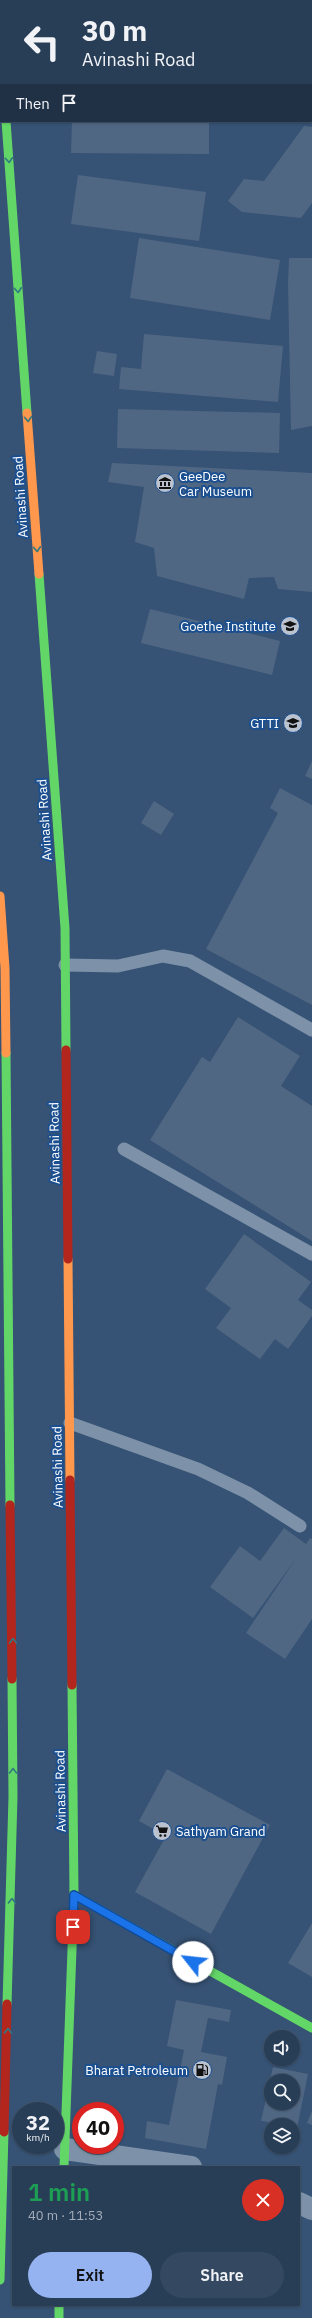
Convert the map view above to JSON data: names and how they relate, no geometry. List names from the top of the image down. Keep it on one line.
{"streets":{"main road":["Avinashi Road"]},"one_way":["Avinashi Road"],"places":{"museum":["GeeDee Car Museum"],"school or university":["Goethe Institute","GTTI"],"supermarket":["Sathyam Grand"],"fuel station":["Bharat Petroleum"]},"page":{"turn":["30 m","Avinashi Road"],"then":"Then","speed":"32 km/h","limit":"40","heading":["1 min","40 m · 11:53"],"buttons":["Exit","Share"]}}
